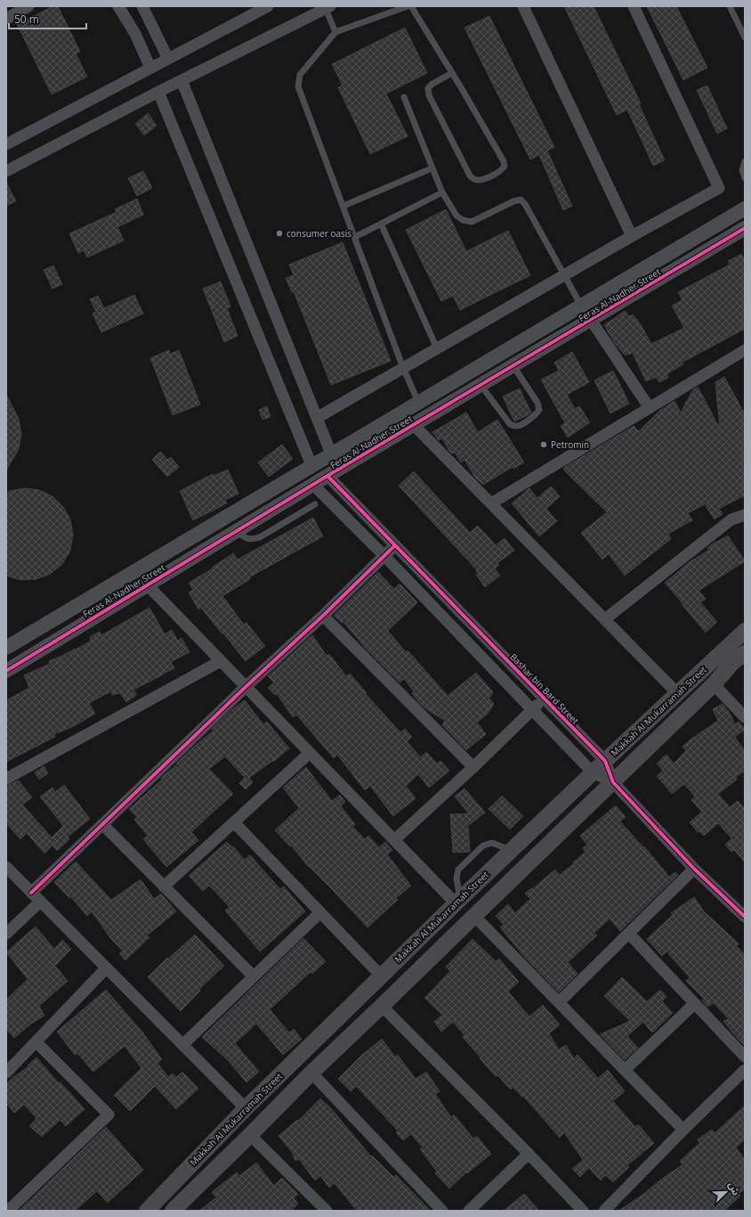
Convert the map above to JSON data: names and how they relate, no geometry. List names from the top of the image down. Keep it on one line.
{"streets":{"main road":["Makkah Al Mukarramah Street"],"street":["Feras Al-Nadher Street","Bashar bin Bard Street"]},"crossings":[["Feras Al-Nadher Street","Bashar bin Bard Street"],["Bashar bin Bard Street","Makkah Al Mukarramah Street"]],"places":["consumer oasis","Petromin"],"scale_bar":"50 m","north":"top right"}
